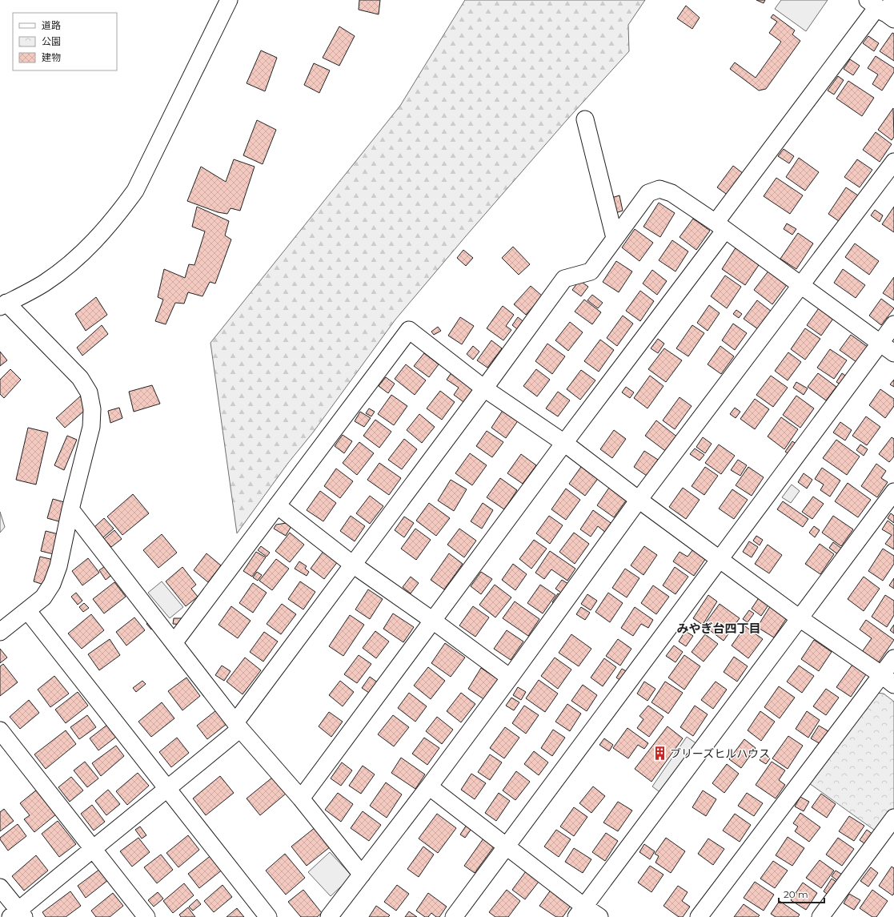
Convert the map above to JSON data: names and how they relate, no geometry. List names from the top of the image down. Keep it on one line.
{"districts":["みやぎ台四丁目"],"places":{"building":["ブリーズヒルハウス"]},"legend":["道路","公園","建物"],"scale_bar":"20 m"}
